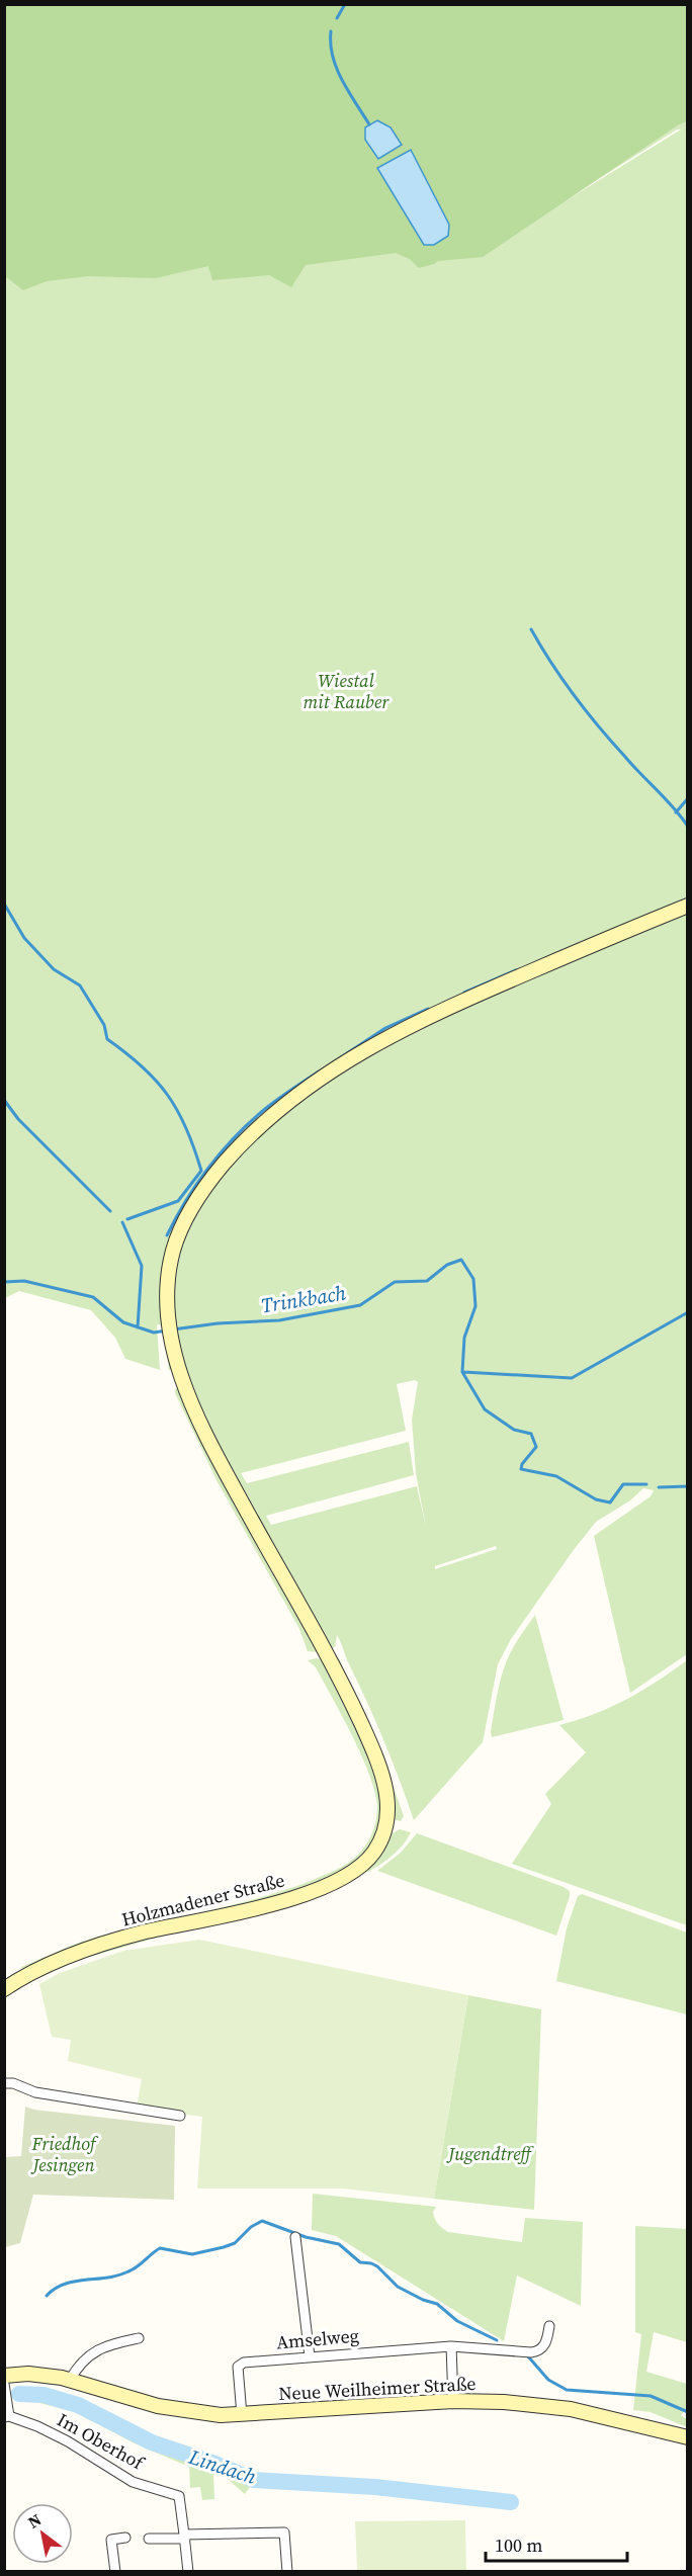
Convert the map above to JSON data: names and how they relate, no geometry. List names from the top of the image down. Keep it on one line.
{"streets":{"street":["Holzmadener Straße","Amselweg","Neue Weilheimer Straße","Im Oberhof"]},"crossings":[["Amselweg","Neue Weilheimer Straße"]],"water":["Trinkbach","Lindach"],"parks":["Wiestal mit Rauber","Friedhof Jesingen","Jugendtreff"],"scale_bar":"100 m","north":"top left"}
